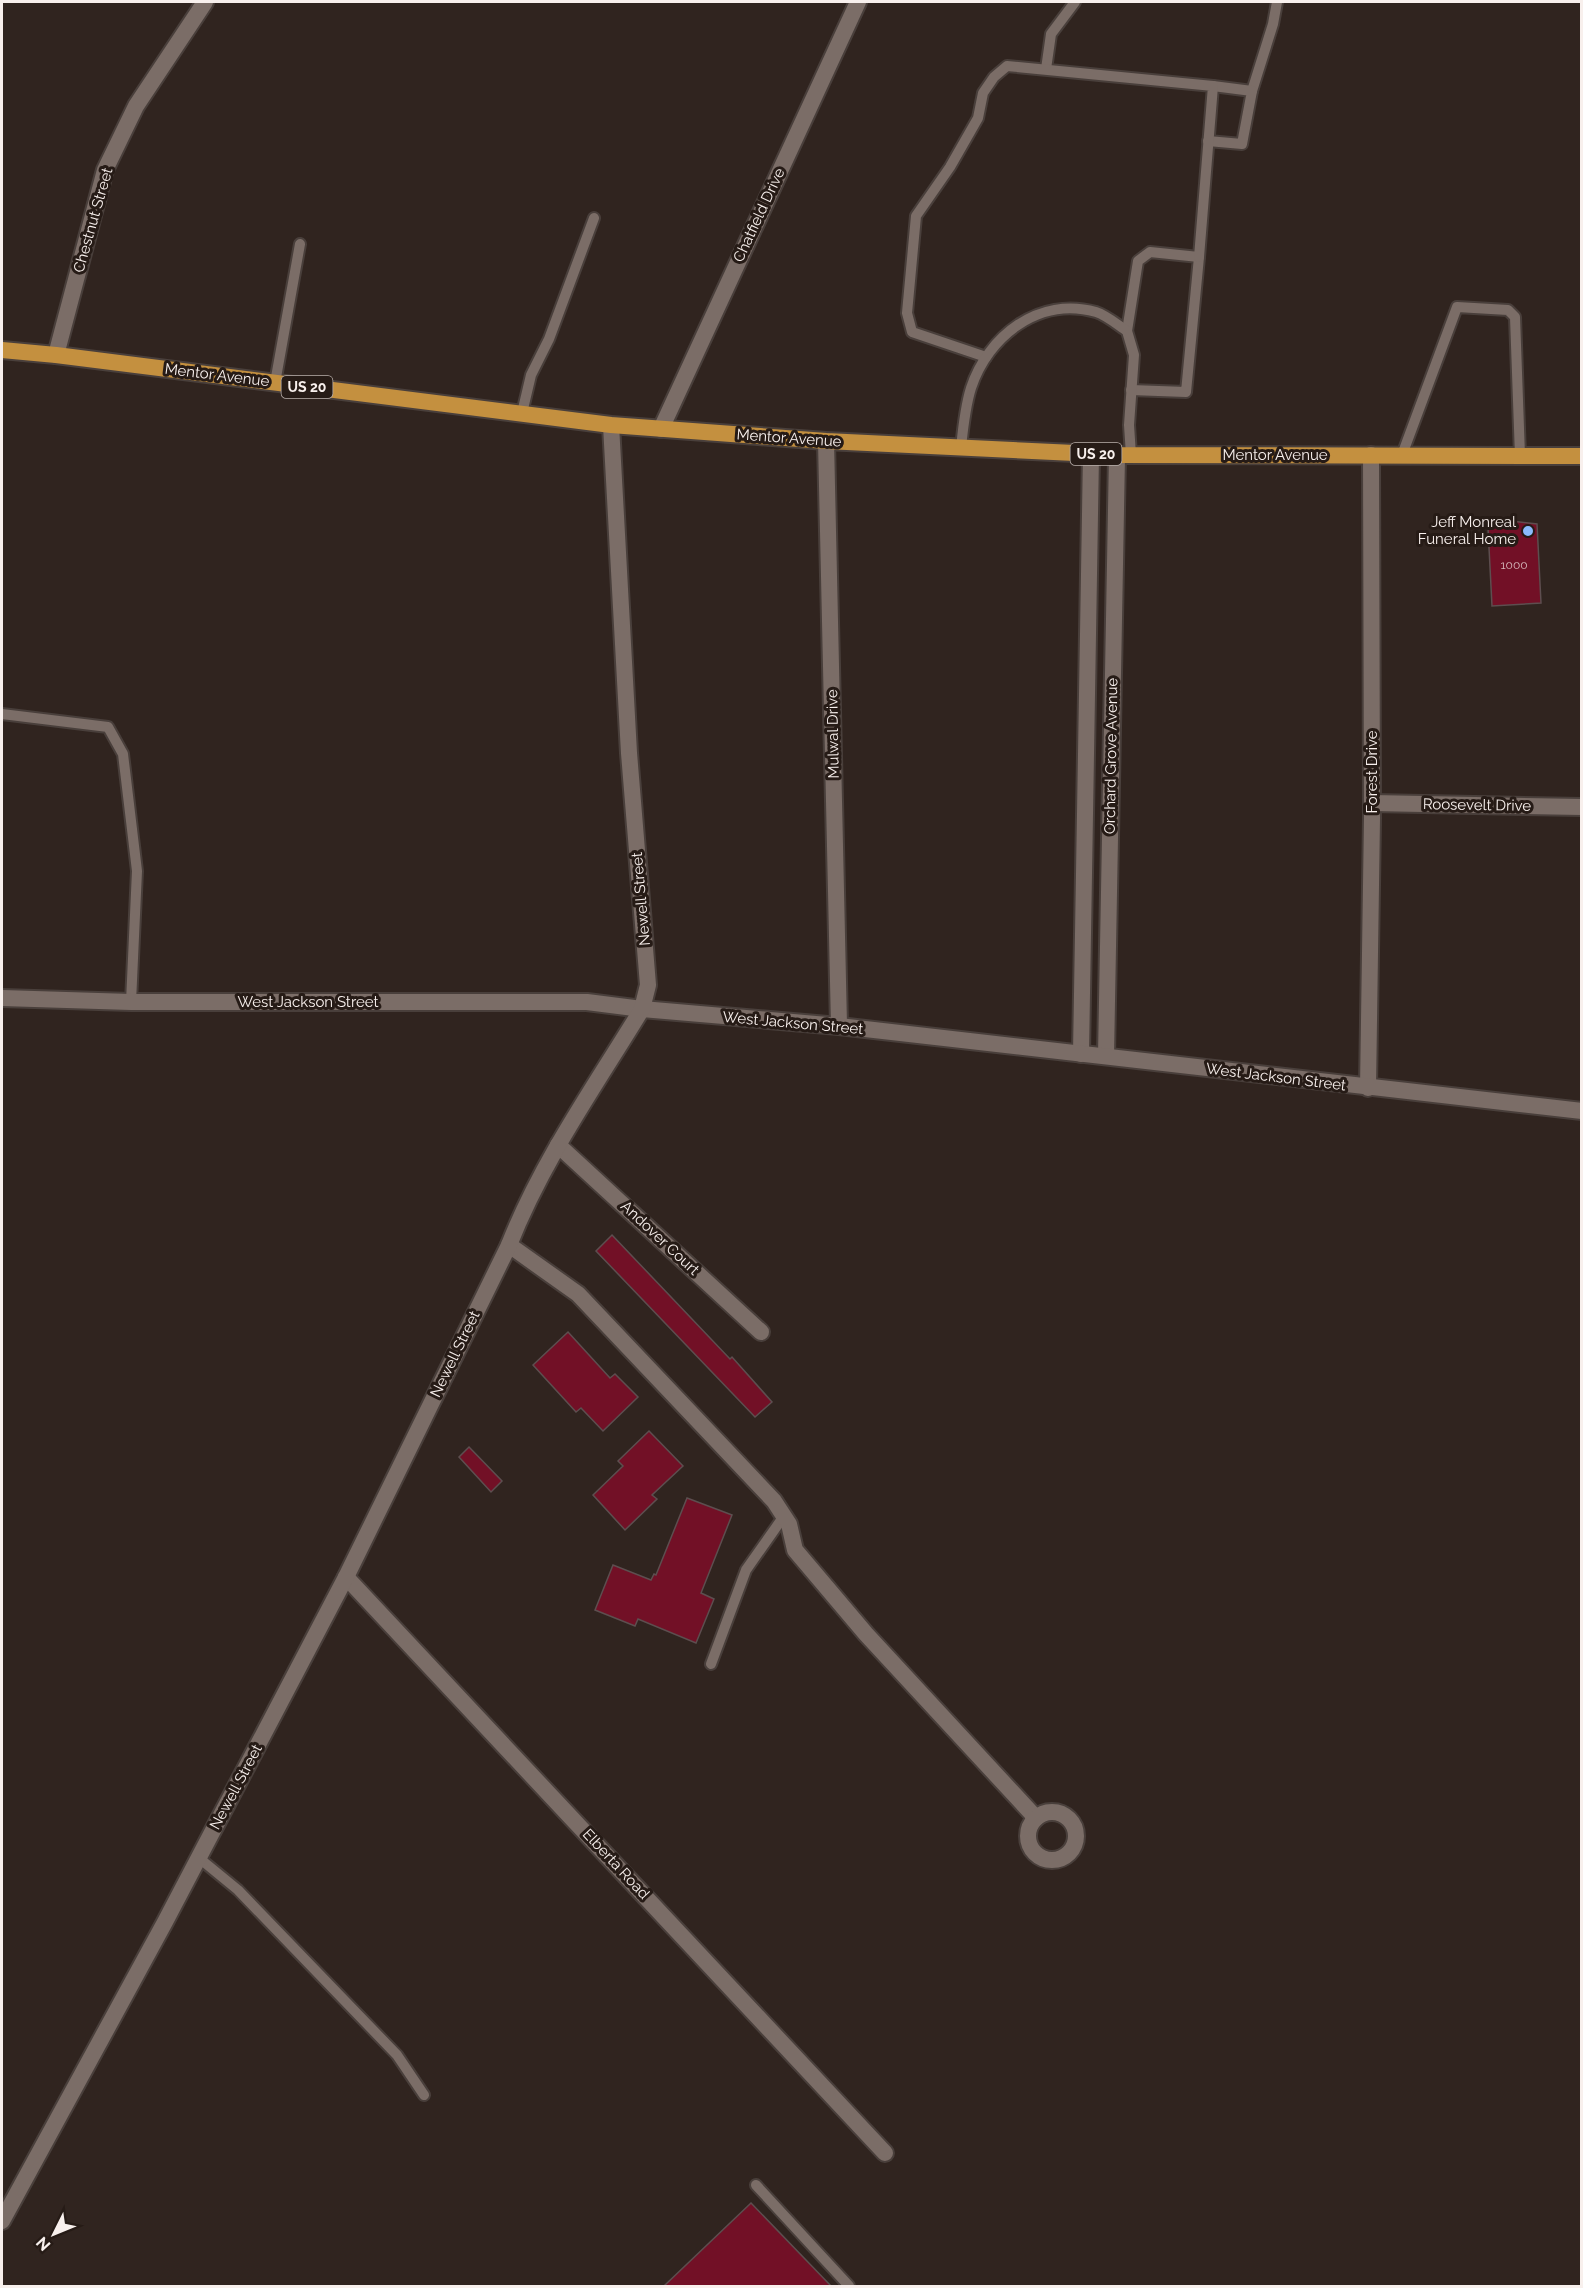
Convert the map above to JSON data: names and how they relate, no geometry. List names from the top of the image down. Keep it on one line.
{"streets":{"main road":["Mentor Avenue","US 20"],"street":["Chatfield Drive","Chestnut Street","Mulwal Drive","Orchard Grove Avenue","Forest Drive","Roosevelt Drive","Newell Street","West Jackson Street","Andover Court","Elberta Road"]},"crossings":[["Chatfield Drive","Mentor Avenue"],["Chestnut Street","Mentor Avenue"],["Mentor Avenue","Mulwal Drive"],["Mentor Avenue","Orchard Grove Avenue"],["Mentor Avenue","Forest Drive"],["Mentor Avenue","Newell Street"],["Mulwal Drive","West Jackson Street"],["Orchard Grove Avenue","West Jackson Street"],["Forest Drive","Roosevelt Drive"],["Forest Drive","West Jackson Street"],["Newell Street","West Jackson Street"],["Newell Street","Andover Court"],["Newell Street","Elberta Road"]],"places":["Jeff Monreal Funeral Home"],"house_numbers":["1000"],"north":"bottom left"}
